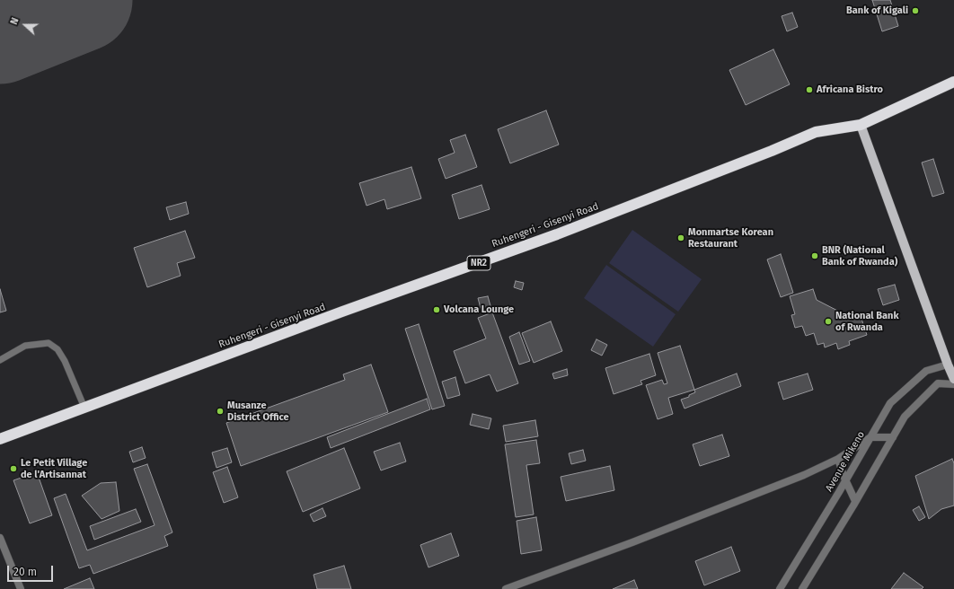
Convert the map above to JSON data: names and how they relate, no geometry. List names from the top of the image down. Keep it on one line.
{"streets":{"highway":["Ruhengeri - Gisenyi Road","NR2"],"street":["Avenue Mikeno"]},"places":["Bank of Kigali","Africana Bistro","Monmartse Korean Restaurant","BNR (National Bank of Rwanda)","Volcana Lounge","National Bank of Rwanda","Musanze District Office","Le Petit Village de l'Artisannat"],"scale_bar":"20 m","north":"left"}
